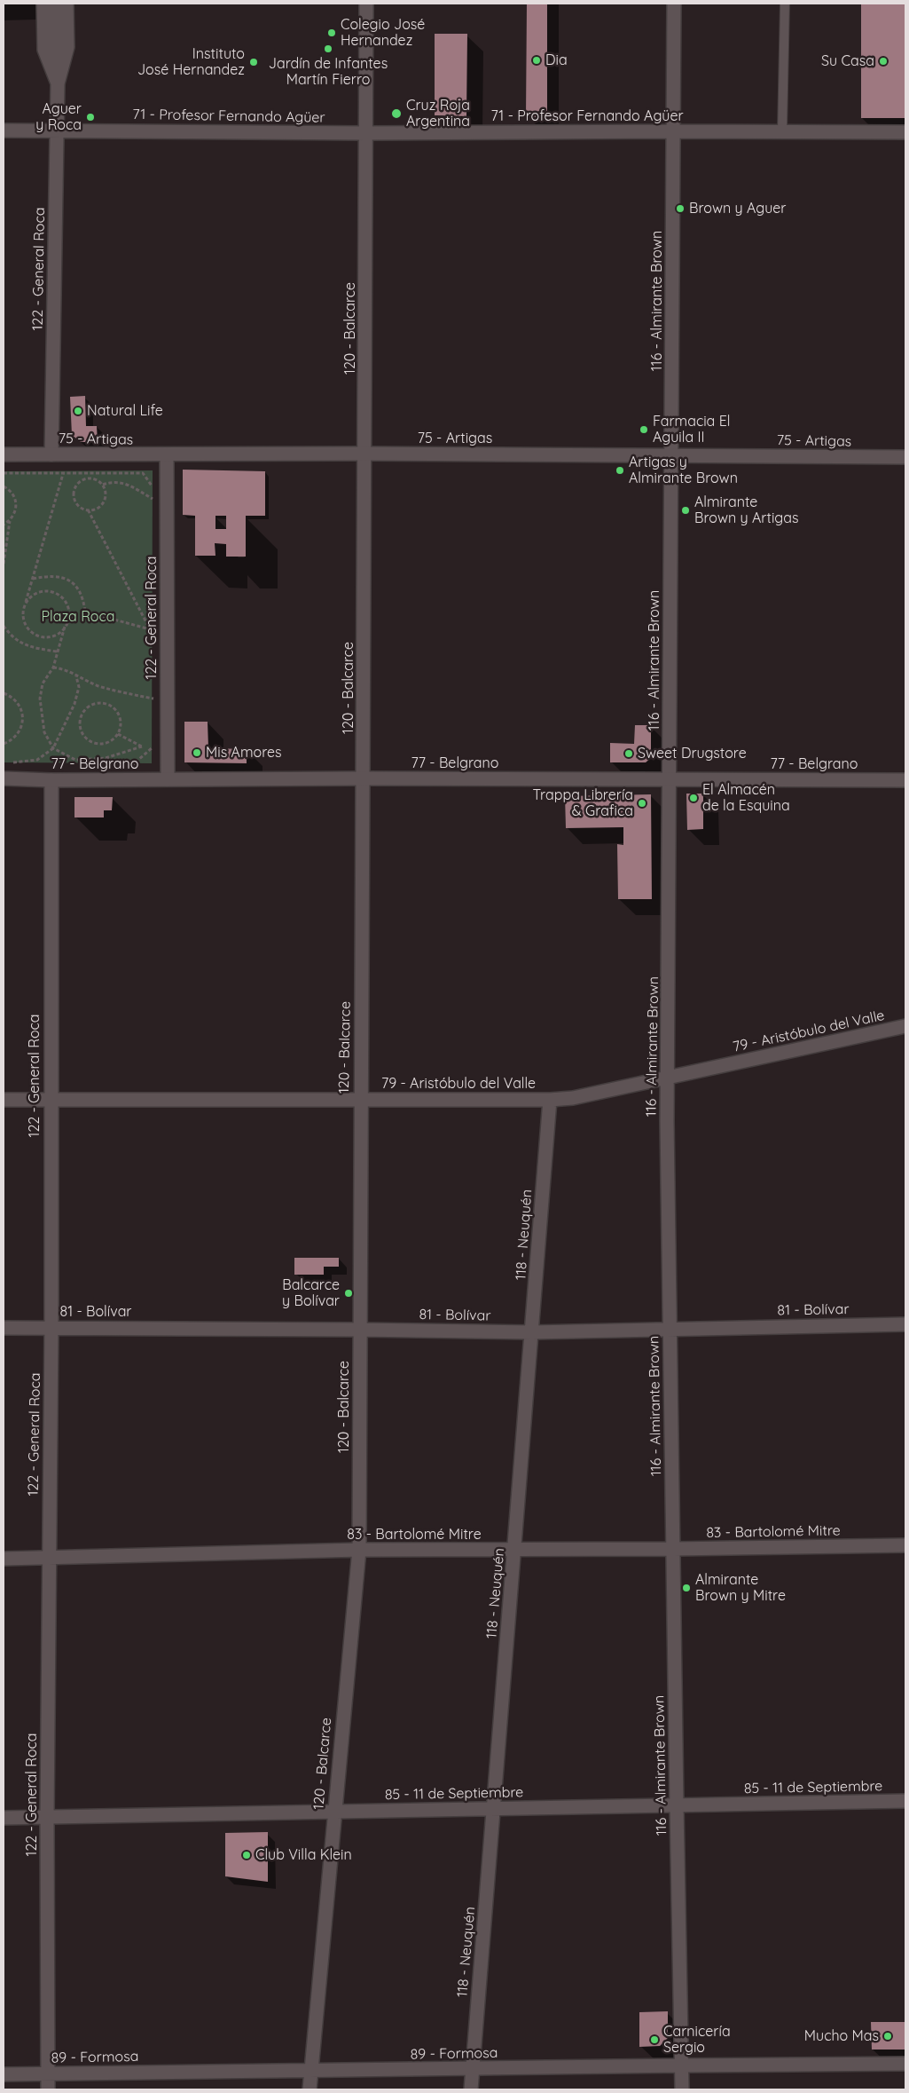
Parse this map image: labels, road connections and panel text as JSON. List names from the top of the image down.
{
  "streets": {
    "street": [
      "71 - Profesor Fernando Agüer",
      "122 - General Roca",
      "116 - Almirante Brown",
      "120 - Balcarce",
      "75 - Artigas",
      "77 - Belgrano",
      "79 - Aristóbulo del Valle",
      "118 - Neuquén",
      "81 - Bolívar",
      "83 - Bartolomé Mitre",
      "85 - 11 de Septiembre",
      "89 - Formosa"
    ]
  },
  "crossings": [
    ["71 - Profesor Fernando Agüer", "122 - General Roca"],
    ["71 - Profesor Fernando Agüer", "116 - Almirante Brown"],
    ["71 - Profesor Fernando Agüer", "120 - Balcarce"],
    ["122 - General Roca", "75 - Artigas"],
    ["122 - General Roca", "77 - Belgrano"],
    ["122 - General Roca", "79 - Aristóbulo del Valle"],
    ["122 - General Roca", "81 - Bolívar"],
    ["122 - General Roca", "83 - Bartolomé Mitre"],
    ["122 - General Roca", "85 - 11 de Septiembre"],
    ["122 - General Roca", "89 - Formosa"],
    ["116 - Almirante Brown", "75 - Artigas"],
    ["116 - Almirante Brown", "77 - Belgrano"],
    ["116 - Almirante Brown", "79 - Aristóbulo del Valle"],
    ["116 - Almirante Brown", "81 - Bolívar"],
    ["116 - Almirante Brown", "83 - Bartolomé Mitre"],
    ["116 - Almirante Brown", "85 - 11 de Septiembre"],
    ["116 - Almirante Brown", "89 - Formosa"],
    ["120 - Balcarce", "75 - Artigas"],
    ["120 - Balcarce", "77 - Belgrano"],
    ["120 - Balcarce", "79 - Aristóbulo del Valle"],
    ["120 - Balcarce", "81 - Bolívar"],
    ["120 - Balcarce", "83 - Bartolomé Mitre"],
    ["120 - Balcarce", "85 - 11 de Septiembre"],
    ["120 - Balcarce", "89 - Formosa"],
    ["79 - Aristóbulo del Valle", "118 - Neuquén"],
    ["118 - Neuquén", "81 - Bolívar"],
    ["118 - Neuquén", "83 - Bartolomé Mitre"],
    ["118 - Neuquén", "85 - 11 de Septiembre"],
    ["118 - Neuquén", "89 - Formosa"]
  ],
  "parks": ["Plaza Roca"],
  "places": [
    "Colegio José Hernandez",
    "Jardín de Infantes Martín Fierro",
    "Dia",
    "Su Casa",
    "Instituto José Hernandez",
    "Cruz Roja Argentina",
    "Aguer y Roca",
    "Brown y Aguer",
    "Natural Life",
    "Farmacia El Aguila II",
    "Artigas y Almirante Brown",
    "Almirante Brown y Artigas",
    "Mis Amores",
    "Sweet Drugstore",
    "El Almacén de la Esquina",
    "Trappa Librería & Grafica",
    "Balcarce y Bolívar",
    "Almirante Brown y Mitre",
    "Club Villa Klein",
    "Mucho Mas",
    "Carnicería Sergio"
  ]
}
